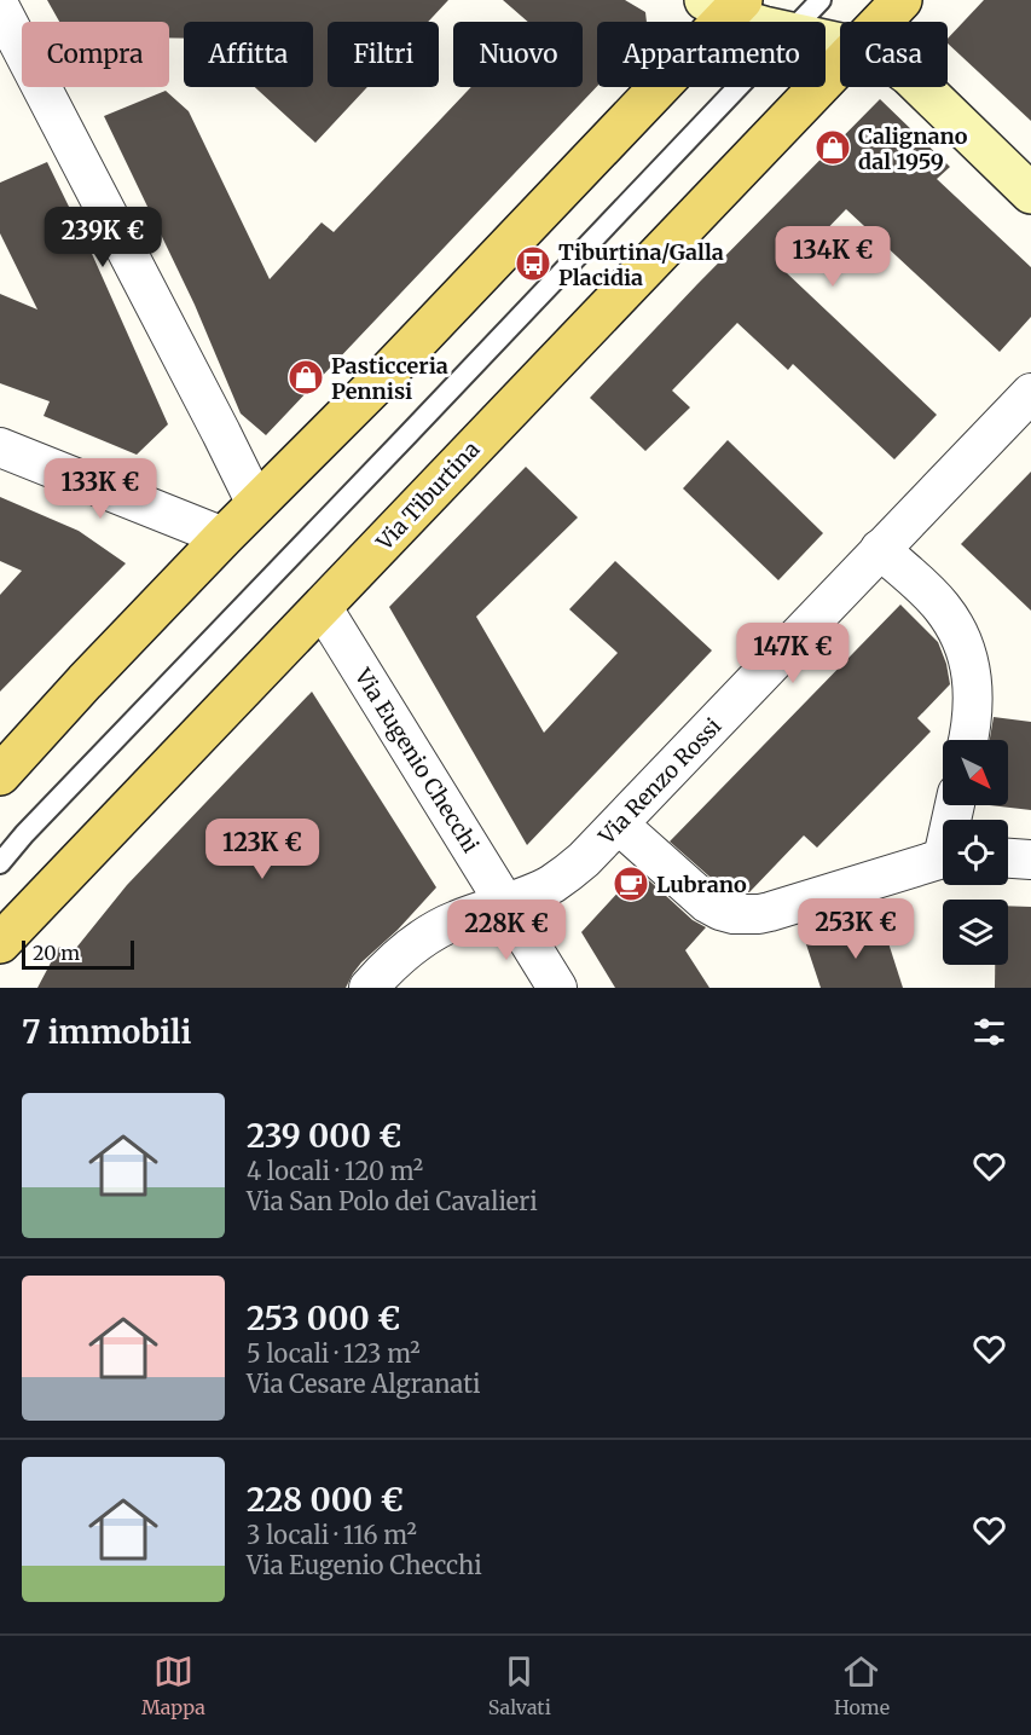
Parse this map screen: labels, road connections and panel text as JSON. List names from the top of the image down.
{
  "streets": {
    "main road": ["Via Tiburtina"],
    "street": ["Via Eugenio Checchi", "Via Renzo Rossi"]
  },
  "crossings": [
    ["Via Tiburtina", "Via Eugenio Checchi"],
    ["Via Eugenio Checchi", "Via Renzo Rossi"]
  ],
  "places": {
    "shop": ["Calignano dal 1959", "Pasticceria Pennisi"],
    "bus stop": ["Tiburtina/Galla Placidia"],
    "cafe": ["Lubrano"]
  },
  "scale_bar": "20 m",
  "north": "bottom right",
  "page": {
    "chip": [
      "Compra",
      "Affitta",
      "Filtri",
      "Nuovo",
      "Appartamento",
      "Casa"
    ],
    "price": [
      "239K €",
      "134K €",
      "133K €",
      "147K €",
      "123K €",
      "253K €",
      "228K €"
    ],
    "scale": "20 m",
    "heading": "7 immobili",
    "list": [
      {
        "name": "239 000 €",
        "note": "4 locali · 120 m² · Via San Polo dei Cavalieri"
      },
      {
        "name": "253 000 €",
        "note": "5 locali · 123 m² · Via Cesare Algranati"
      },
      {
        "name": "228 000 €",
        "note": "3 locali · 116 m² · Via Eugenio Checchi"
      }
    ],
    "tabs": ["Mappa", "Salvati", "Home"]
  }
}
